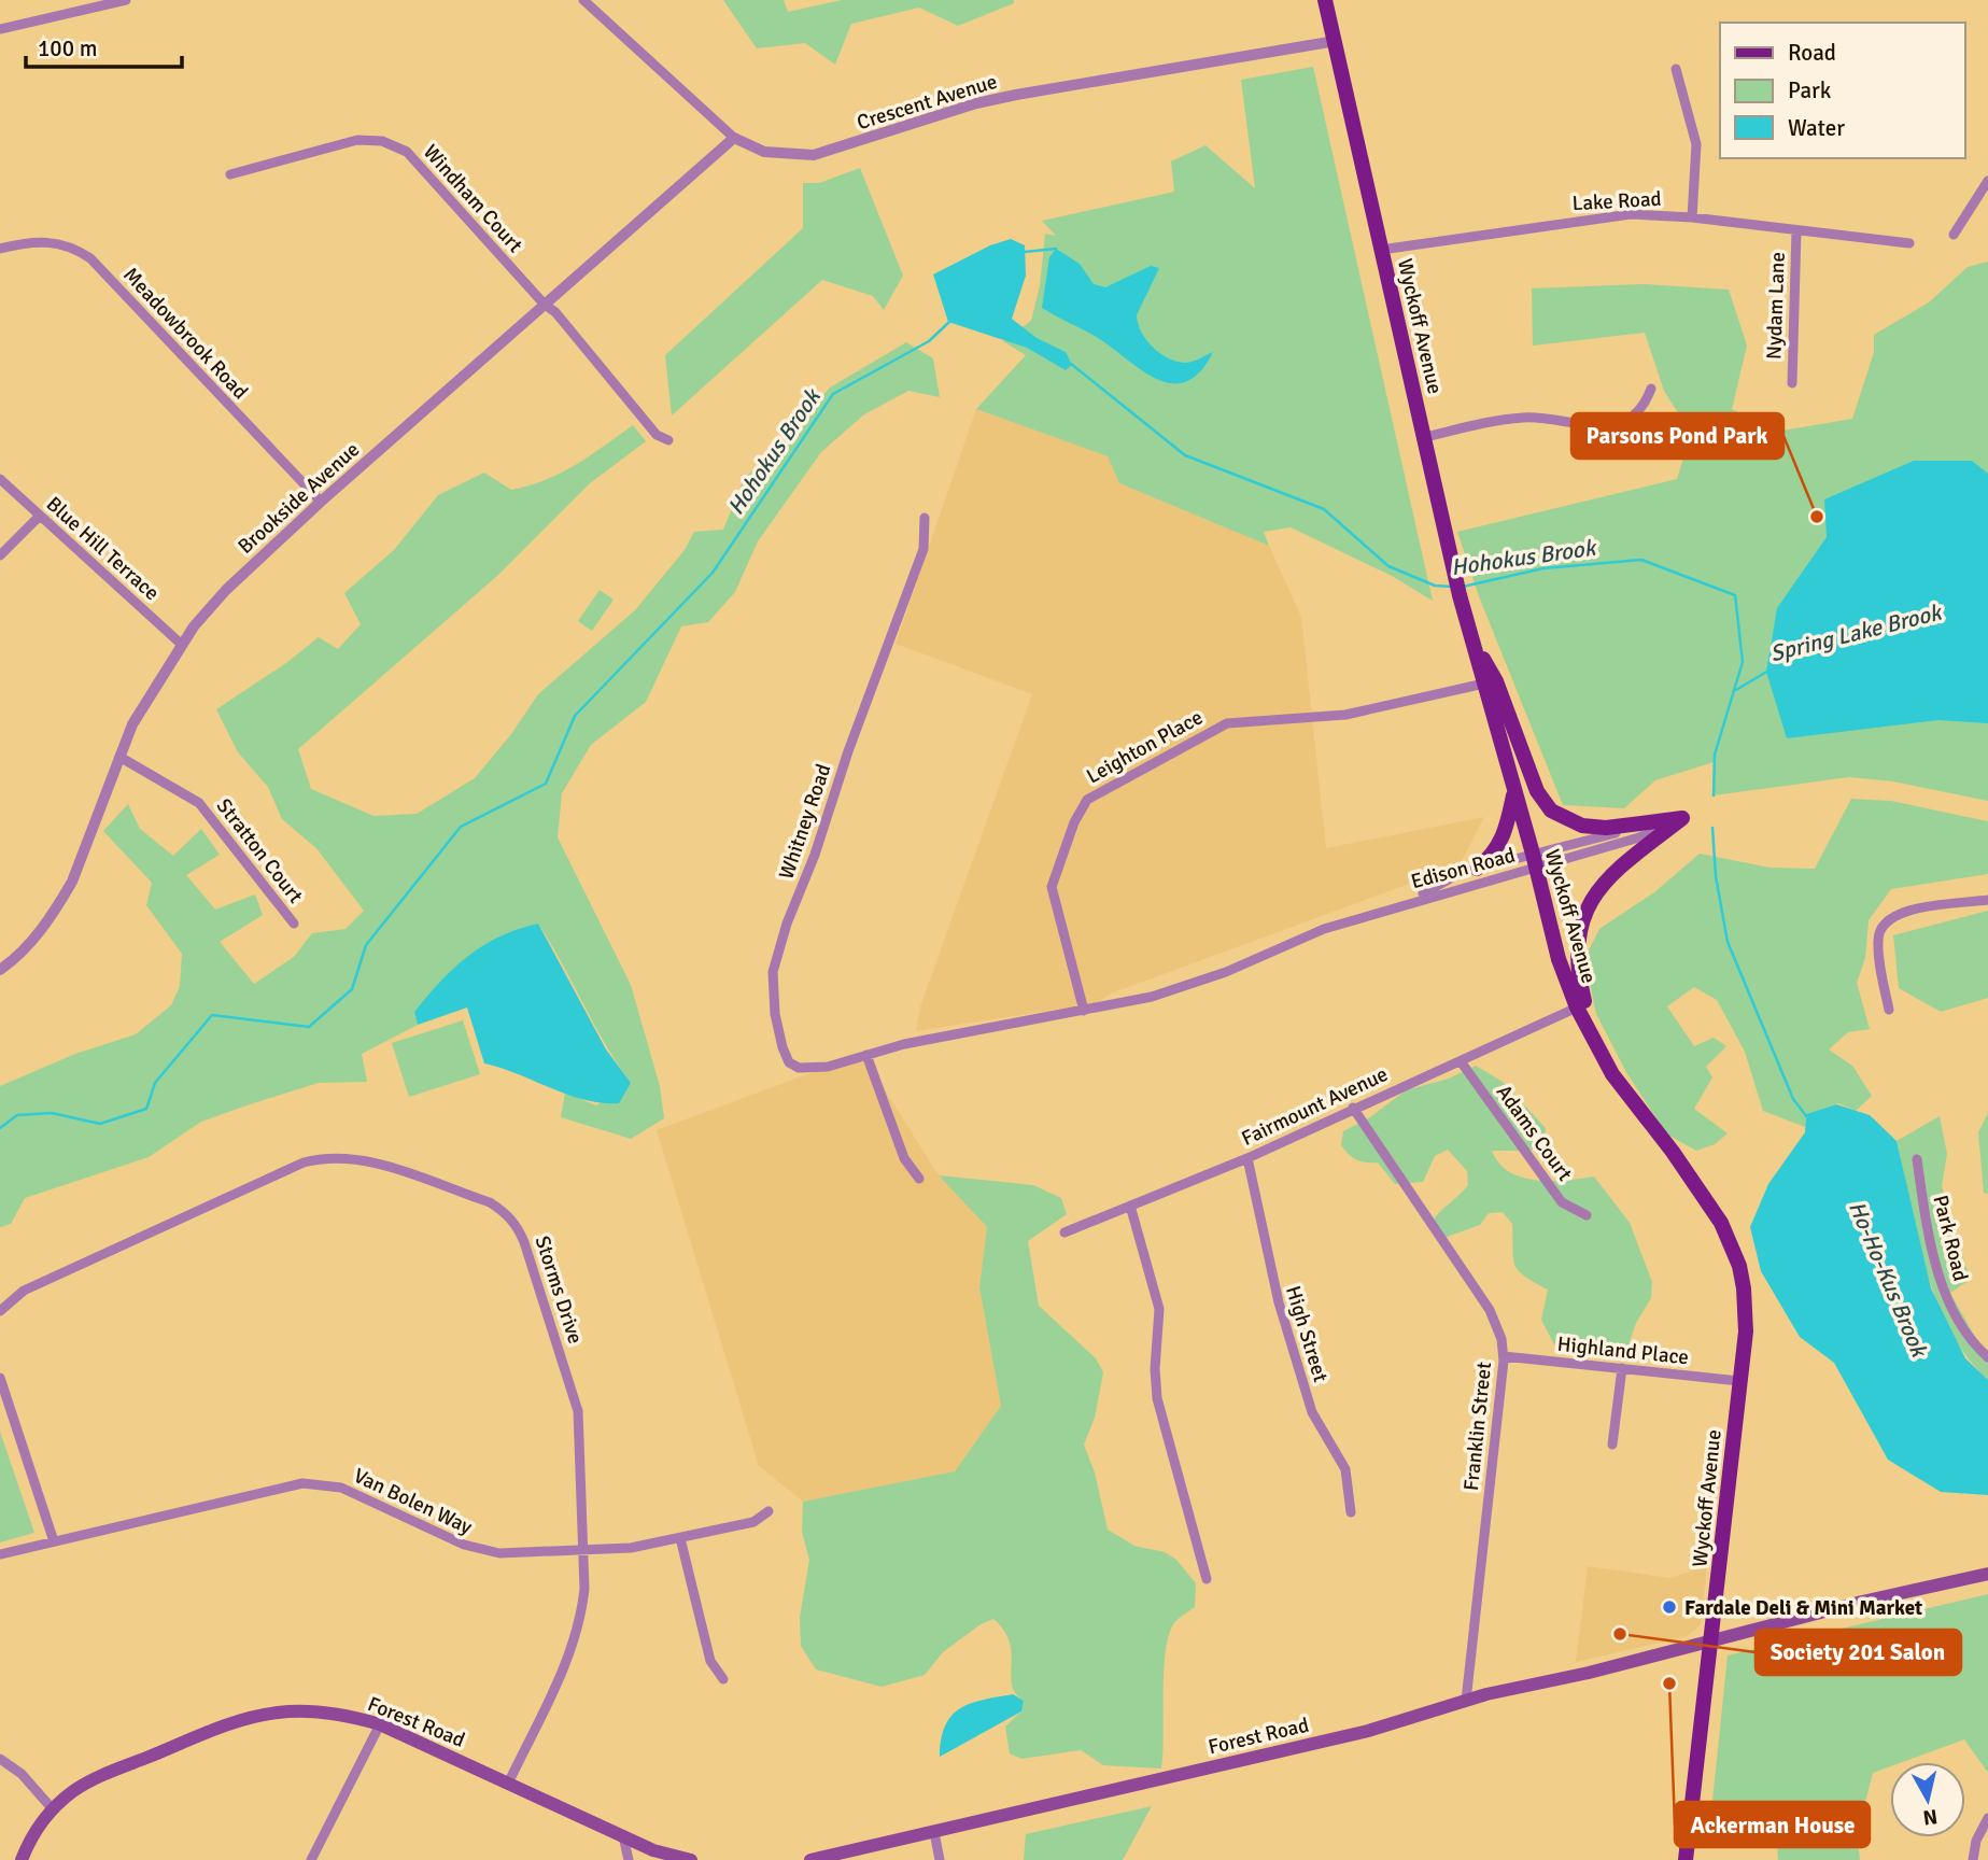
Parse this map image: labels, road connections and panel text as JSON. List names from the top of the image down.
{
  "streets": {
    "main road": ["Wyckoff Avenue", "Forest Road"],
    "street": [
      "Crescent Avenue",
      "Windham Court",
      "Lake Road",
      "Nydam Lane",
      "Meadowbrook Road",
      "Brookside Avenue",
      "Blue Hill Terrace",
      "Leighton Place",
      "Whitney Road",
      "Stratton Court",
      "Edison Road",
      "Fairmount Avenue",
      "Adams Court",
      "Park Road",
      "Storms Drive",
      "High Street",
      "Highland Place",
      "Franklin Street",
      "Van Bolen Way"
    ]
  },
  "crossings": [
    ["Crescent Avenue", "Wyckoff Avenue"],
    ["Crescent Avenue", "Brookside Avenue"],
    ["Windham Court", "Brookside Avenue"],
    ["Lake Road", "Nydam Lane"],
    ["Lake Road", "Wyckoff Avenue"],
    ["Wyckoff Avenue", "Leighton Place"],
    ["Wyckoff Avenue", "Edison Road"],
    ["Wyckoff Avenue", "Fairmount Avenue"],
    ["Wyckoff Avenue", "Highland Place"],
    ["Wyckoff Avenue", "Forest Road"],
    ["Meadowbrook Road", "Brookside Avenue"],
    ["Brookside Avenue", "Blue Hill Terrace"],
    ["Brookside Avenue", "Stratton Court"],
    ["Leighton Place", "Edison Road"],
    ["Whitney Road", "Edison Road"],
    ["Fairmount Avenue", "Adams Court"],
    ["Fairmount Avenue", "High Street"],
    ["Fairmount Avenue", "Franklin Street"],
    ["Storms Drive", "Van Bolen Way"],
    ["Storms Drive", "Forest Road"],
    ["Highland Place", "Franklin Street"],
    ["Franklin Street", "Forest Road"]
  ],
  "water": ["Hohokus Brook", "Spring Lake Brook", "Ho-Ho-Kus Brook"],
  "places": [
    "Parsons Pond Park",
    "Fardale Deli & Mini Market",
    "Society 201 Salon",
    "Ackerman House"
  ],
  "legend": ["Road", "Park", "Water"],
  "scale_bar": "100 m",
  "north": "bottom"
}
